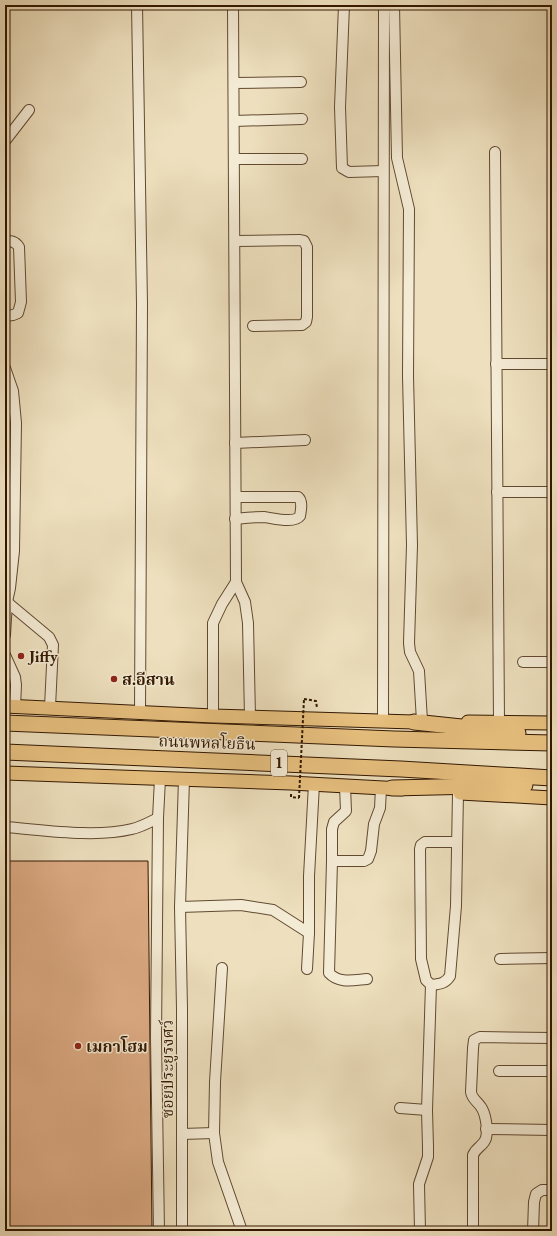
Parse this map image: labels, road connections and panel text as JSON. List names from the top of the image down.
{
  "streets": {
    "highway": ["ถนนพหลโยธิน", "1"],
    "street": ["ซอยประยูรงศว์"]
  },
  "crossings": [
    ["1", "ซอยประยูรงศว์"]
  ],
  "places": ["Jiffy", "ส.อีสาน", "เมกาโฮม"]
}
